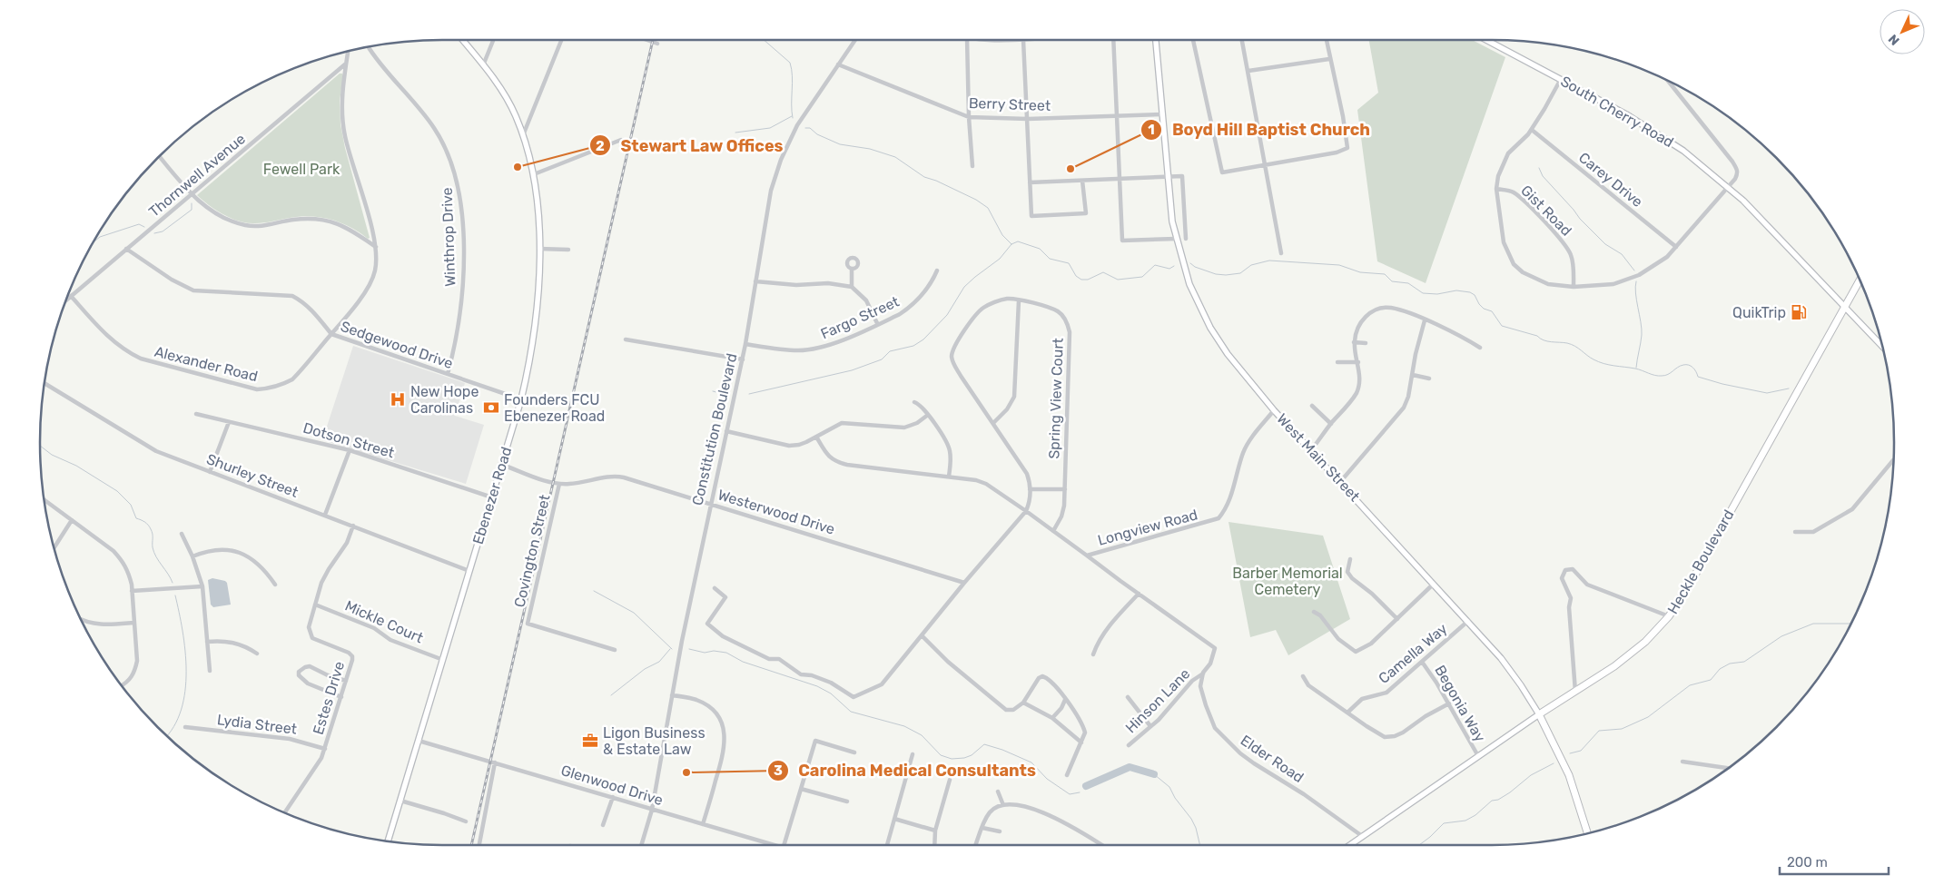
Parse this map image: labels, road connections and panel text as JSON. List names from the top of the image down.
{
  "streets": {
    "highway": ["West Main Street", "Heckle Boulevard"],
    "main road": ["South Cherry Road", "Ebenezer Road"],
    "street": [
      "Berry Street",
      "Thornwell Avenue",
      "Carey Drive",
      "Gist Road",
      "Winthrop Drive",
      "Fargo Street",
      "Sedgewood Drive",
      "Alexander Road",
      "Spring View Court",
      "Constitution Boulevard",
      "Dotson Street",
      "Shurley Street",
      "Westerwood Drive",
      "Longview Road",
      "Covington Street",
      "Mickle Court",
      "Camella Way",
      "Estes Drive",
      "Hinson Lane",
      "Begonia Way",
      "Lydia Street",
      "Elder Road",
      "Glenwood Drive"
    ]
  },
  "crossings": [
    ["Berry Street", "Constitution Boulevard"],
    ["Berry Street", "West Main Street"],
    ["South Cherry Road", "Heckle Boulevard"],
    ["Thornwell Avenue", "Sedgewood Drive"],
    ["Thornwell Avenue", "Alexander Road"],
    ["Winthrop Drive", "Sedgewood Drive"],
    ["Fargo Street", "Constitution Boulevard"],
    ["Sedgewood Drive", "Alexander Road"],
    ["Sedgewood Drive", "Ebenezer Road"],
    ["Spring View Court", "Longview Road"],
    ["Constitution Boulevard", "Westerwood Drive"],
    ["Constitution Boulevard", "Glenwood Drive"],
    ["Dotson Street", "Ebenezer Road"],
    ["West Main Street", "Longview Road"],
    ["West Main Street", "Heckle Boulevard"],
    ["West Main Street", "Camella Way"],
    ["Shurley Street", "Ebenezer Road"],
    ["Shurley Street", "Estes Drive"],
    ["Ebenezer Road", "Westerwood Drive"],
    ["Ebenezer Road", "Mickle Court"],
    ["Ebenezer Road", "Glenwood Drive"],
    ["Westerwood Drive", "Covington Street"],
    ["Longview Road", "Elder Road"],
    ["Heckle Boulevard", "Begonia Way"],
    ["Heckle Boulevard", "Elder Road"],
    ["Mickle Court", "Estes Drive"],
    ["Camella Way", "Begonia Way"],
    ["Estes Drive", "Lydia Street"],
    ["Hinson Lane", "Elder Road"]
  ],
  "parks": ["Fewell Park", "Barber Memorial Cemetery"],
  "places": {
    "other": ["Stewart Law Offices", "Boyd Hill Baptist Church", "Carolina Medical Consultants"],
    "fuel station": ["QuikTrip"],
    "hospital": ["New Hope Carolinas"],
    "bank": ["Founders FCU Ebenezer Road"],
    "office": ["Ligon Business & Estate Law"]
  },
  "scale_bar": "200 m",
  "north": "bottom left"
}
